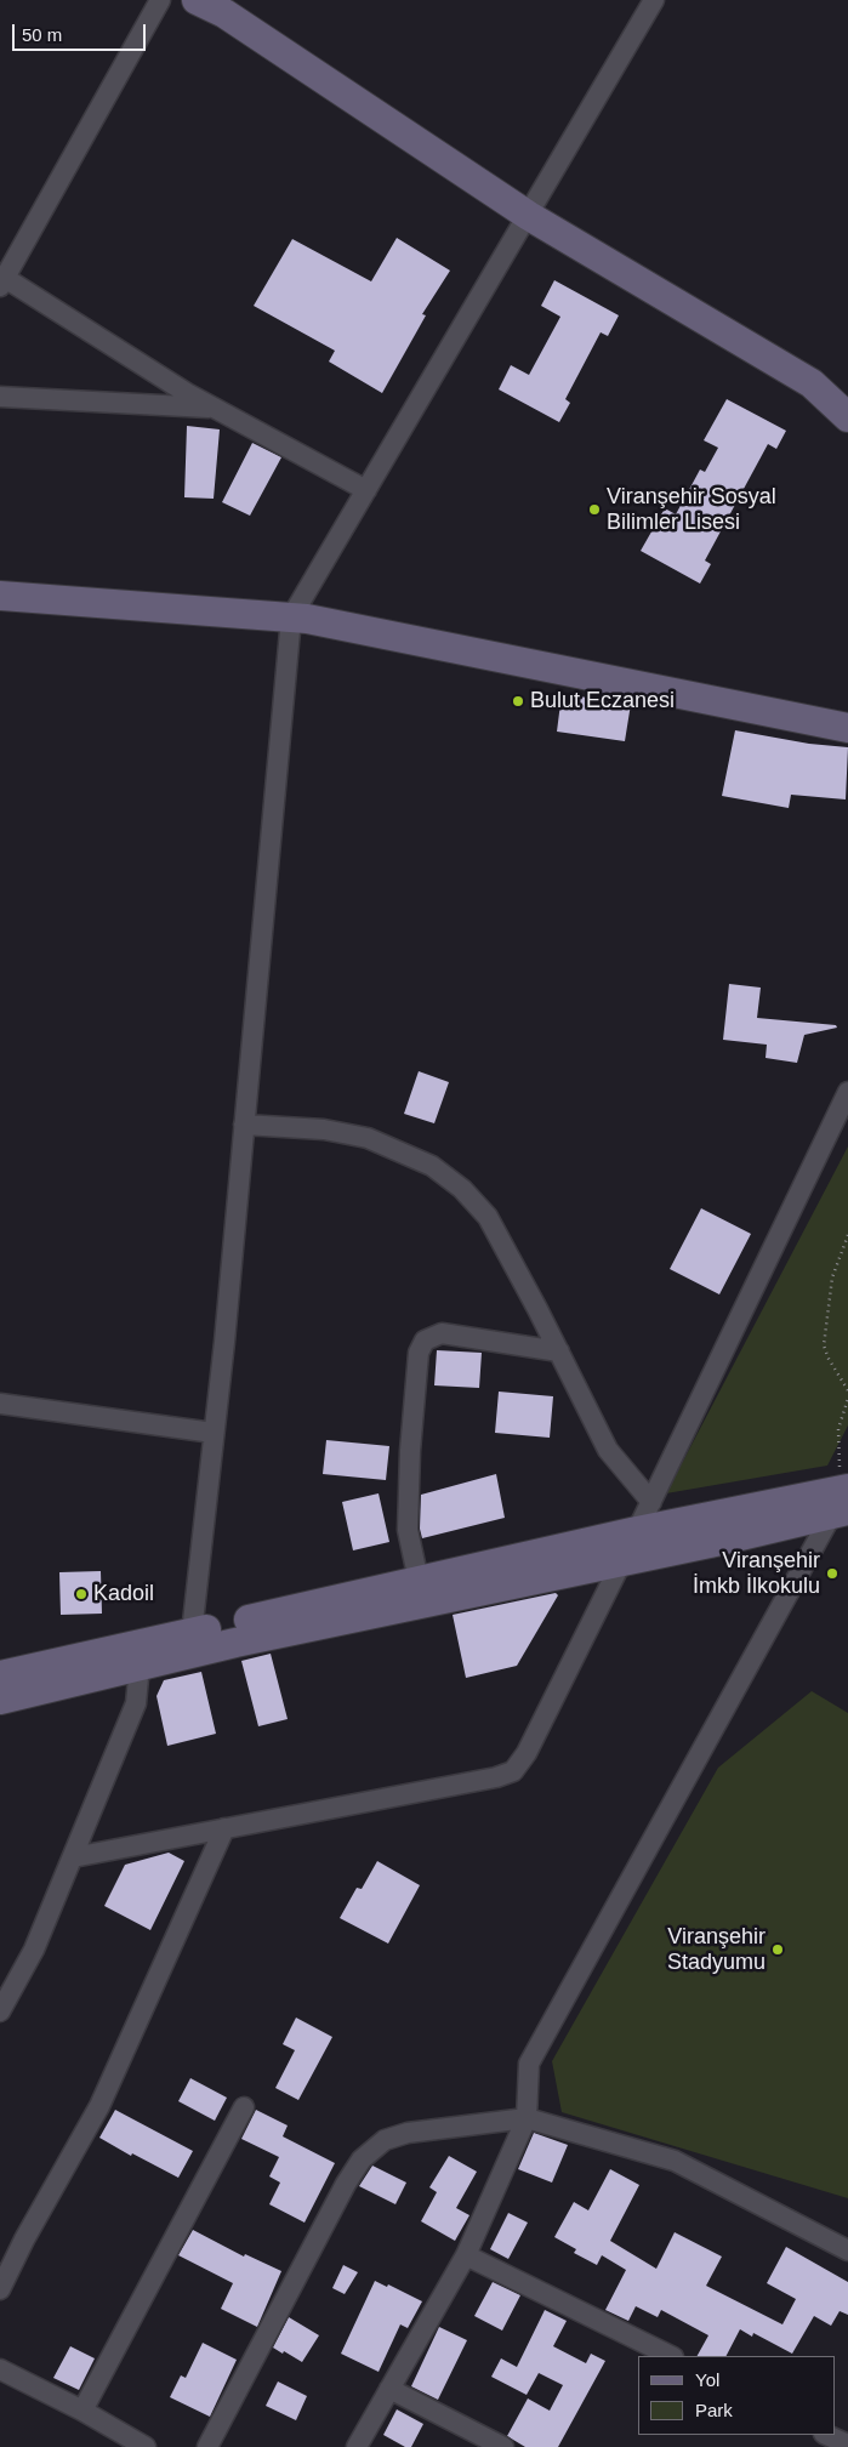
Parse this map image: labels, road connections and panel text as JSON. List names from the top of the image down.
{
  "places": [
    "Viranşehir Sosyal Bilimler Lisesi",
    "Bulut Eczanesi",
    "Viranşehir İmkb İlkokulu",
    "Kadoil",
    "Viranşehir Stadyumu"
  ],
  "legend": ["Yol", "Park"],
  "scale_bar": "50 m"
}
